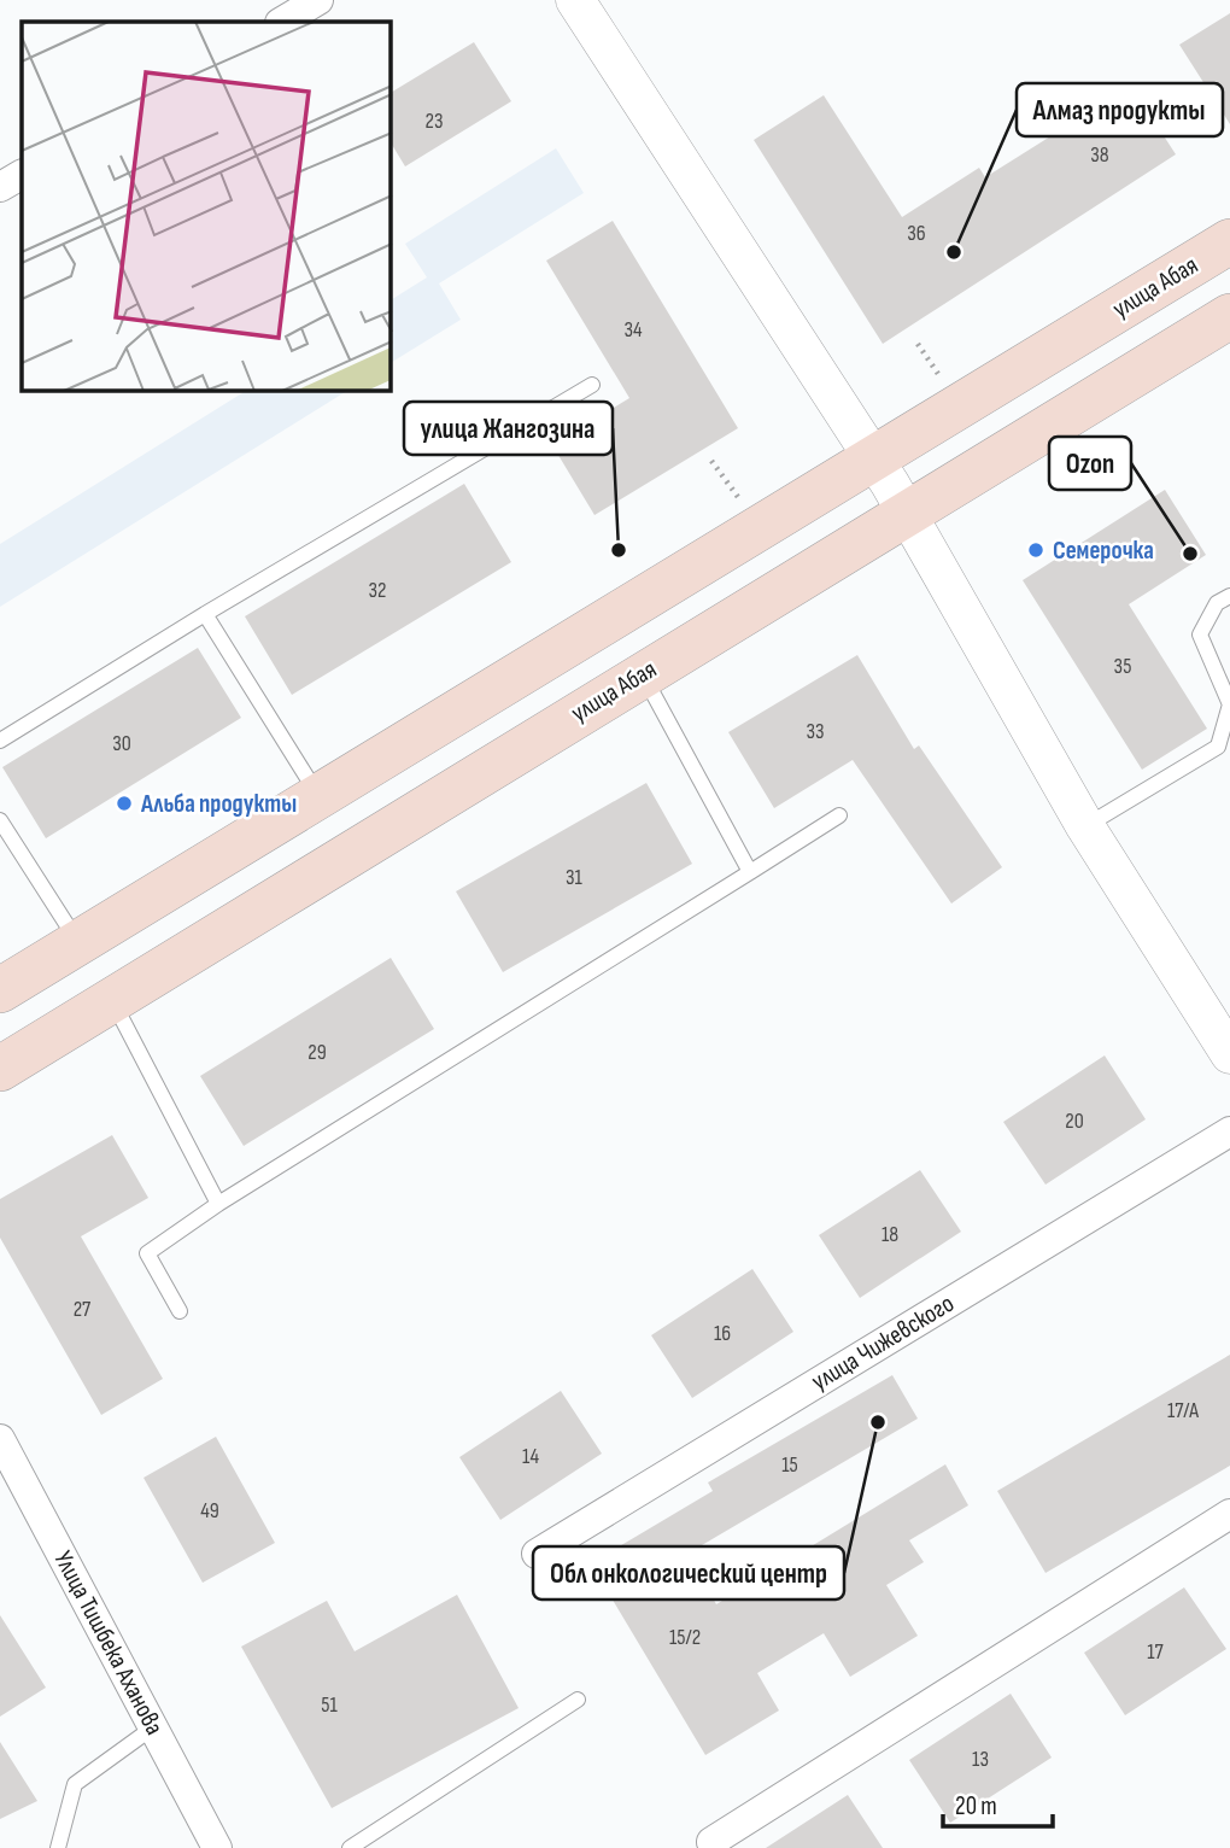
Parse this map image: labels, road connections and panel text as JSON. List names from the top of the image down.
{
  "streets": {
    "main road": ["улица Абая"],
    "street": ["улица Чижевского", "Улица Тишбека Аханова"]
  },
  "places": [
    "Алмаз продукты",
    "улица Жангозина",
    "Семерочка",
    "Ozon",
    "Альба продукты",
    "Обл онкологический центр"
  ],
  "house_numbers": [
    "23",
    "38",
    "36",
    "34",
    "32",
    "35",
    "33",
    "30",
    "31",
    "29",
    "20",
    "18",
    "27",
    "16",
    "17/А",
    "14",
    "15",
    "49",
    "15/2",
    "17",
    "51",
    "13"
  ],
  "scale_bar": "20 m"
}
